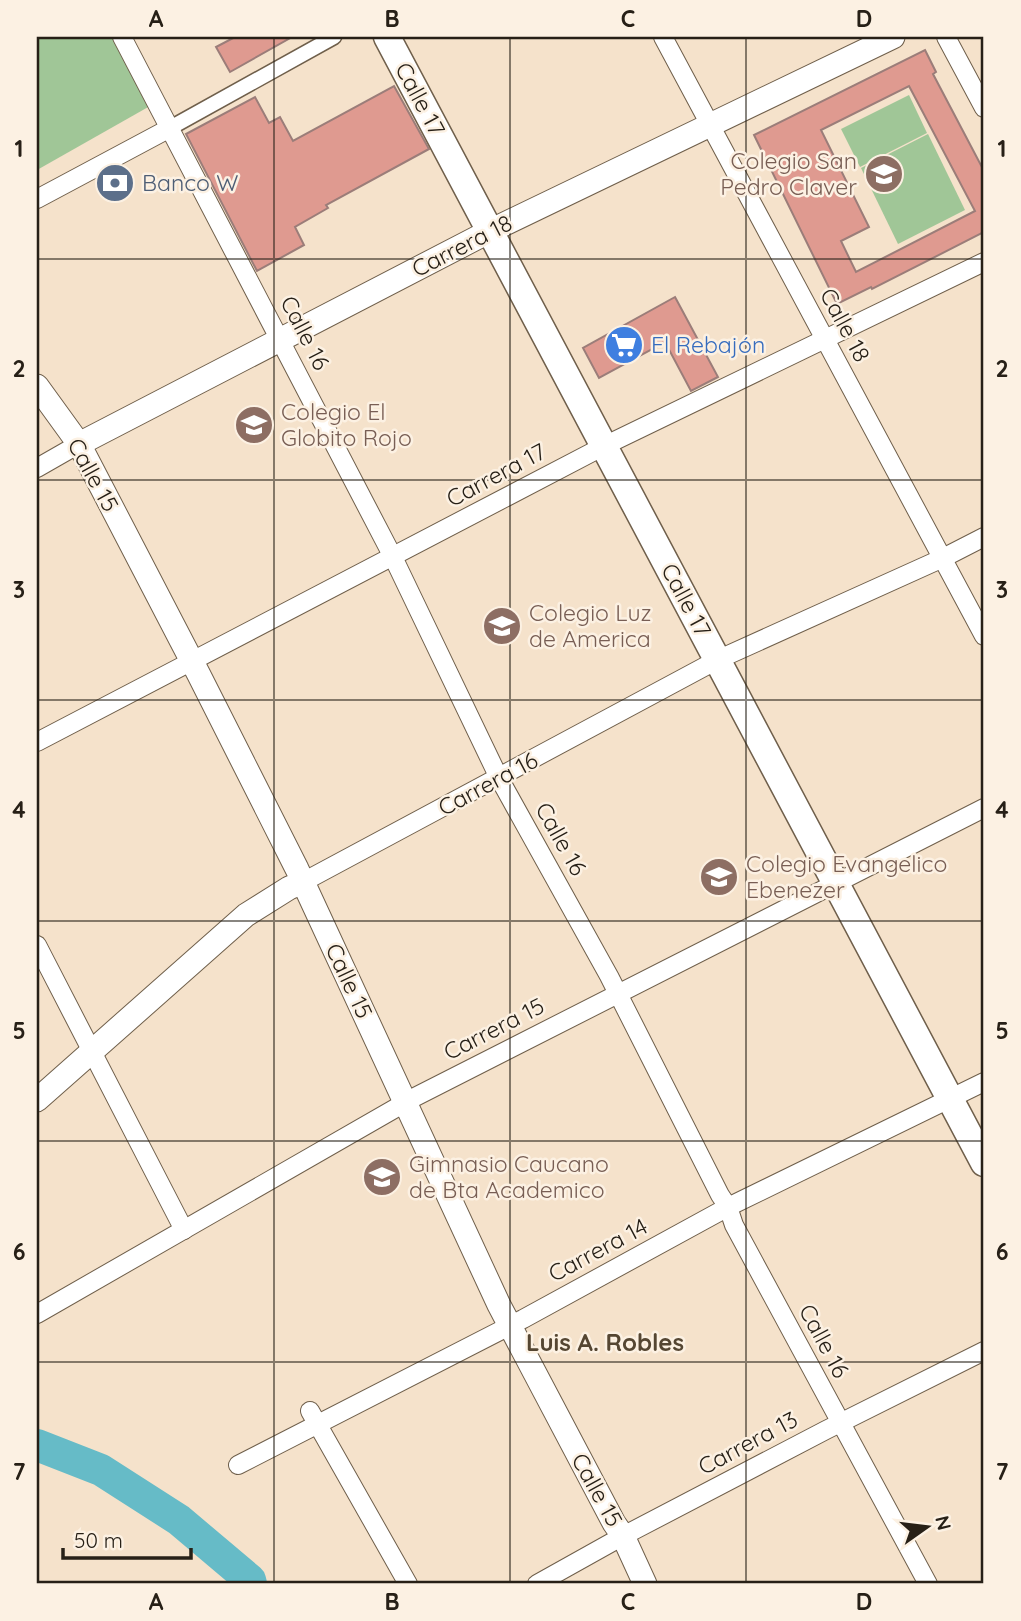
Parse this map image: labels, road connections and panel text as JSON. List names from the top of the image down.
{
  "streets": {
    "main road": ["Calle 17"],
    "street": [
      "Carrera 18",
      "Calle 18",
      "Calle 16",
      "Calle 15",
      "Carrera 17",
      "Carrera 16",
      "Carrera 15",
      "Carrera 14",
      "Carrera 13"
    ]
  },
  "crossings": [
    ["Calle 17", "Carrera 18"],
    ["Calle 17", "Carrera 17"],
    ["Calle 17", "Carrera 16"],
    ["Calle 17", "Carrera 15"],
    ["Calle 17", "Carrera 14"],
    ["Carrera 18", "Calle 18"],
    ["Carrera 18", "Calle 16"],
    ["Carrera 18", "Calle 15"],
    ["Calle 18", "Carrera 17"],
    ["Calle 18", "Carrera 16"],
    ["Calle 16", "Carrera 17"],
    ["Calle 16", "Carrera 16"],
    ["Calle 16", "Carrera 15"],
    ["Calle 16", "Carrera 14"],
    ["Calle 16", "Carrera 13"],
    ["Calle 15", "Carrera 17"],
    ["Calle 15", "Carrera 16"],
    ["Calle 15", "Carrera 15"],
    ["Calle 15", "Carrera 14"],
    ["Calle 15", "Carrera 13"]
  ],
  "districts": ["Luis A. Robles"],
  "places": {
    "school or university": [
      "Colegio San Pedro Claver",
      "Colegio El Globito Rojo",
      "Colegio Luz de America",
      "Colegio Evangelico Ebenezer",
      "Gimnasio Caucano de Bta Academico"
    ],
    "bank": ["Banco W"],
    "supermarket": ["El Rebajón"]
  },
  "scale_bar": "50 m",
  "north": "right",
  "grid": {
    "columns": [
      "A",
      "B",
      "C",
      "D"
    ],
    "rows": [
      "1",
      "2",
      "3",
      "4",
      "5",
      "6",
      "7"
    ]
  }
}
